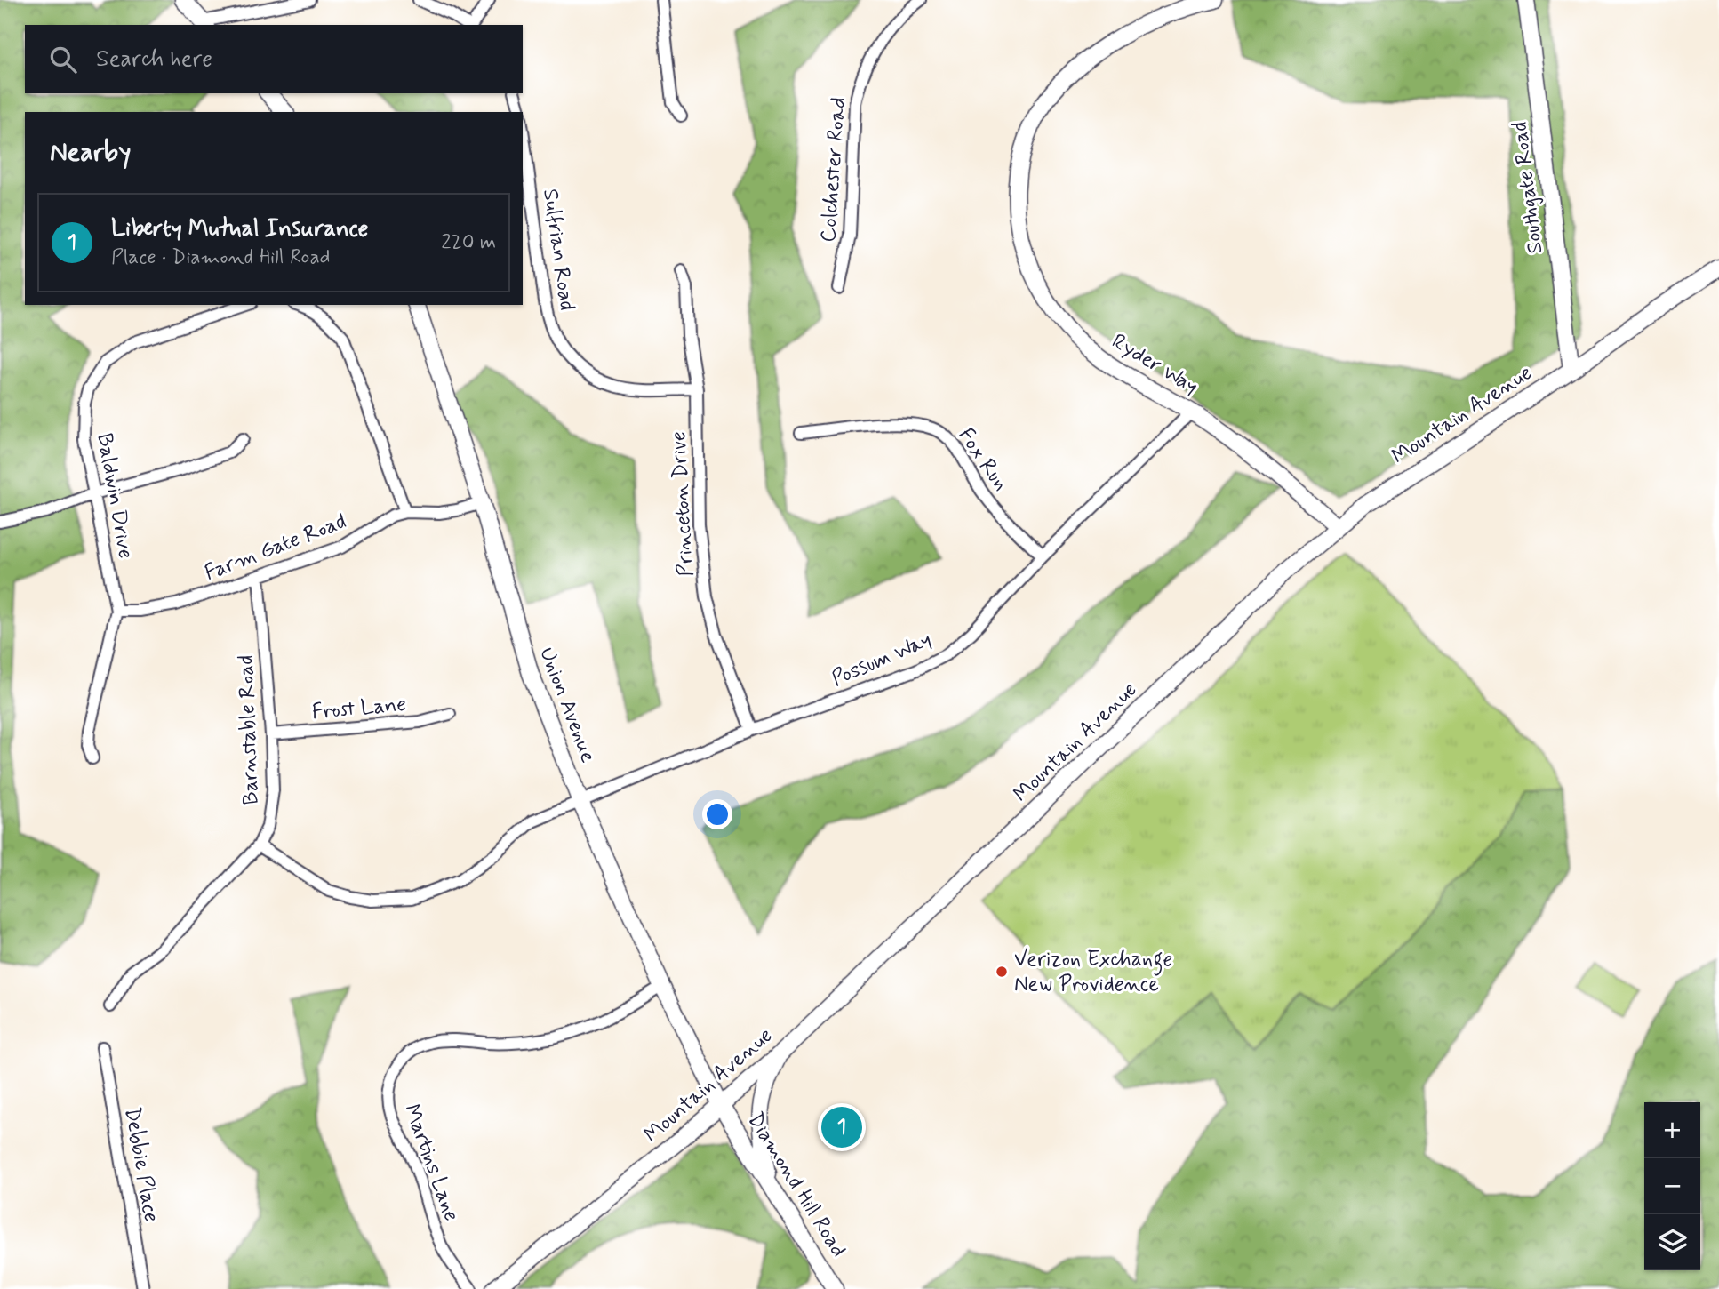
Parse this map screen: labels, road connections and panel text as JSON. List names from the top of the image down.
{
  "streets": {
    "main road": [
      "Southgate Road",
      "Ryder Way",
      "Mountain Avenue",
      "Union Avenue",
      "Diamond Hill Road"
    ],
    "street": [
      "Colchester Road",
      "Sulfrian Road",
      "Fox Run",
      "Baldwin Drive",
      "Princeton Drive",
      "Farm Gate Road",
      "Possum Way",
      "Frost Lane",
      "Barnstable Road",
      "Martins Lane",
      "Debbie Place"
    ]
  },
  "crossings": [
    ["Southgate Road", "Mountain Avenue"],
    ["Sulfrian Road", "Princeton Drive"],
    ["Ryder Way", "Mountain Avenue"],
    ["Ryder Way", "Possum Way"],
    ["Mountain Avenue", "Union Avenue"],
    ["Mountain Avenue", "Diamond Hill Road"],
    ["Fox Run", "Possum Way"],
    ["Baldwin Drive", "Farm Gate Road"],
    ["Princeton Drive", "Possum Way"],
    ["Farm Gate Road", "Union Avenue"],
    ["Farm Gate Road", "Barnstable Road"],
    ["Possum Way", "Union Avenue"],
    ["Possum Way", "Barnstable Road"],
    ["Union Avenue", "Martins Lane"],
    ["Union Avenue", "Diamond Hill Road"],
    ["Frost Lane", "Barnstable Road"]
  ],
  "places": ["Verizon Exchange New Providence"],
  "page": {
    "search": "Search here",
    "heading": "Nearby",
    "list": [
      {
        "mark": "1",
        "name": "Liberty Mutual Insurance",
        "note": "Place · Diamond Hill Road",
        "value": "220 m"
      }
    ],
    "map_buttons": ["+", "−"],
    "pins": "1"
  }
}
